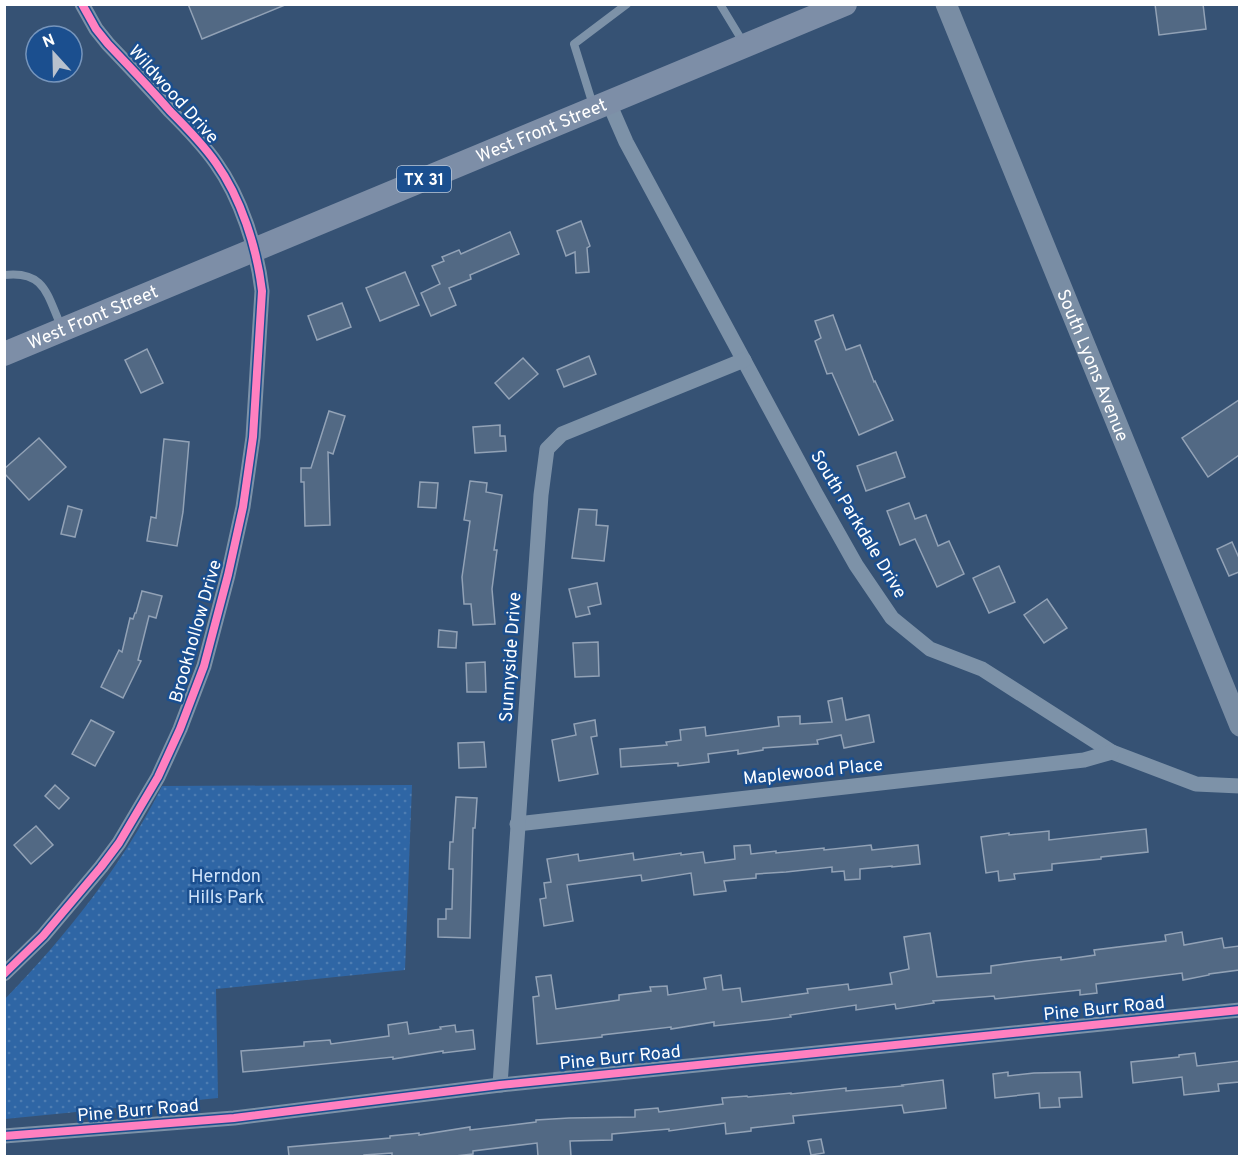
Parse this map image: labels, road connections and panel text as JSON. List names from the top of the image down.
{
  "streets": {
    "main road": ["West Front Street", "TX 31"],
    "street": [
      "Wildwood Drive",
      "South Lyons Avenue",
      "South Parkdale Drive",
      "Brookhollow Drive",
      "Sunnyside Drive",
      "Maplewood Place",
      "Pine Burr Road"
    ]
  },
  "crossings": [
    ["Wildwood Drive", "West Front Street"],
    ["Wildwood Drive", "Brookhollow Drive"],
    ["West Front Street", "South Parkdale Drive"],
    ["South Parkdale Drive", "Sunnyside Drive"],
    ["South Parkdale Drive", "Maplewood Place"],
    ["Sunnyside Drive", "Maplewood Place"],
    ["Sunnyside Drive", "Pine Burr Road"]
  ],
  "parks": ["Herndon Hills Park"],
  "north": "top"
}
